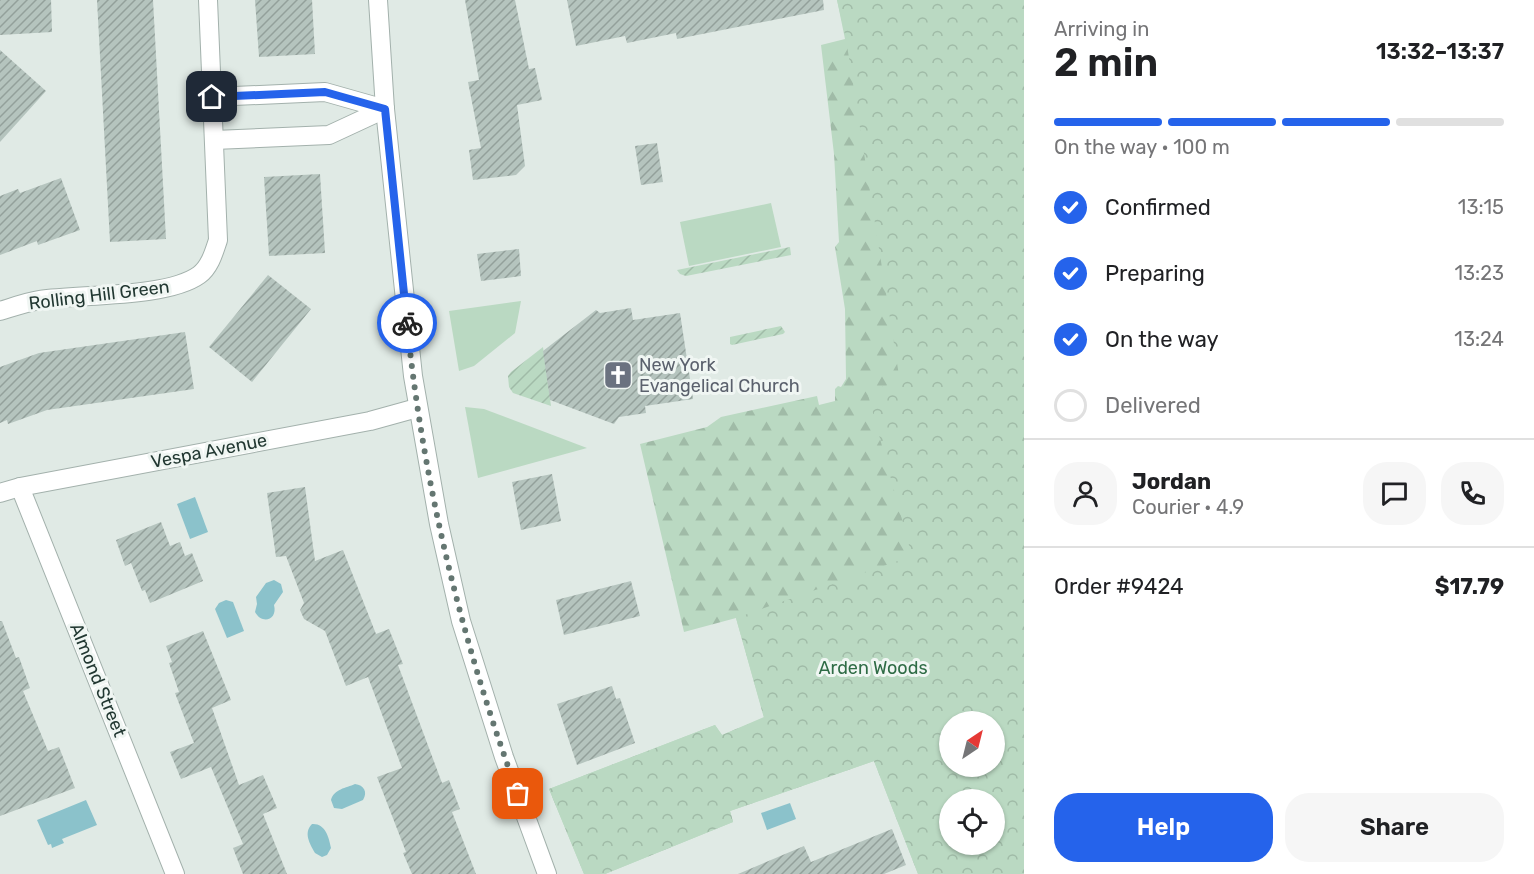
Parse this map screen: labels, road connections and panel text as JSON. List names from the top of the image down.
{
  "streets": {
    "street": ["Rolling Hill Green", "Vespa Avenue", "Almond Street"]
  },
  "crossings": [
    ["Vespa Avenue", "Almond Street"]
  ],
  "parks": ["Arden Woods"],
  "places": {
    "church": ["New York Evangelical Church"]
  },
  "north": "top right",
  "page": {
    "heading": ["2 min", "Arriving in", "13:32–13:37"],
    "panel": [
      "Jordan",
      "Courier · 4.9",
      "Order #9424",
      "$17.79"
    ],
    "bar": "On the way · 100 m",
    "list": [
      ["Confirmed", "13:15"],
      ["Preparing", "13:23"],
      ["On the way", "13:24"],
      "Delivered"
    ],
    "buttons": ["Help", "Share"]
  }
}
